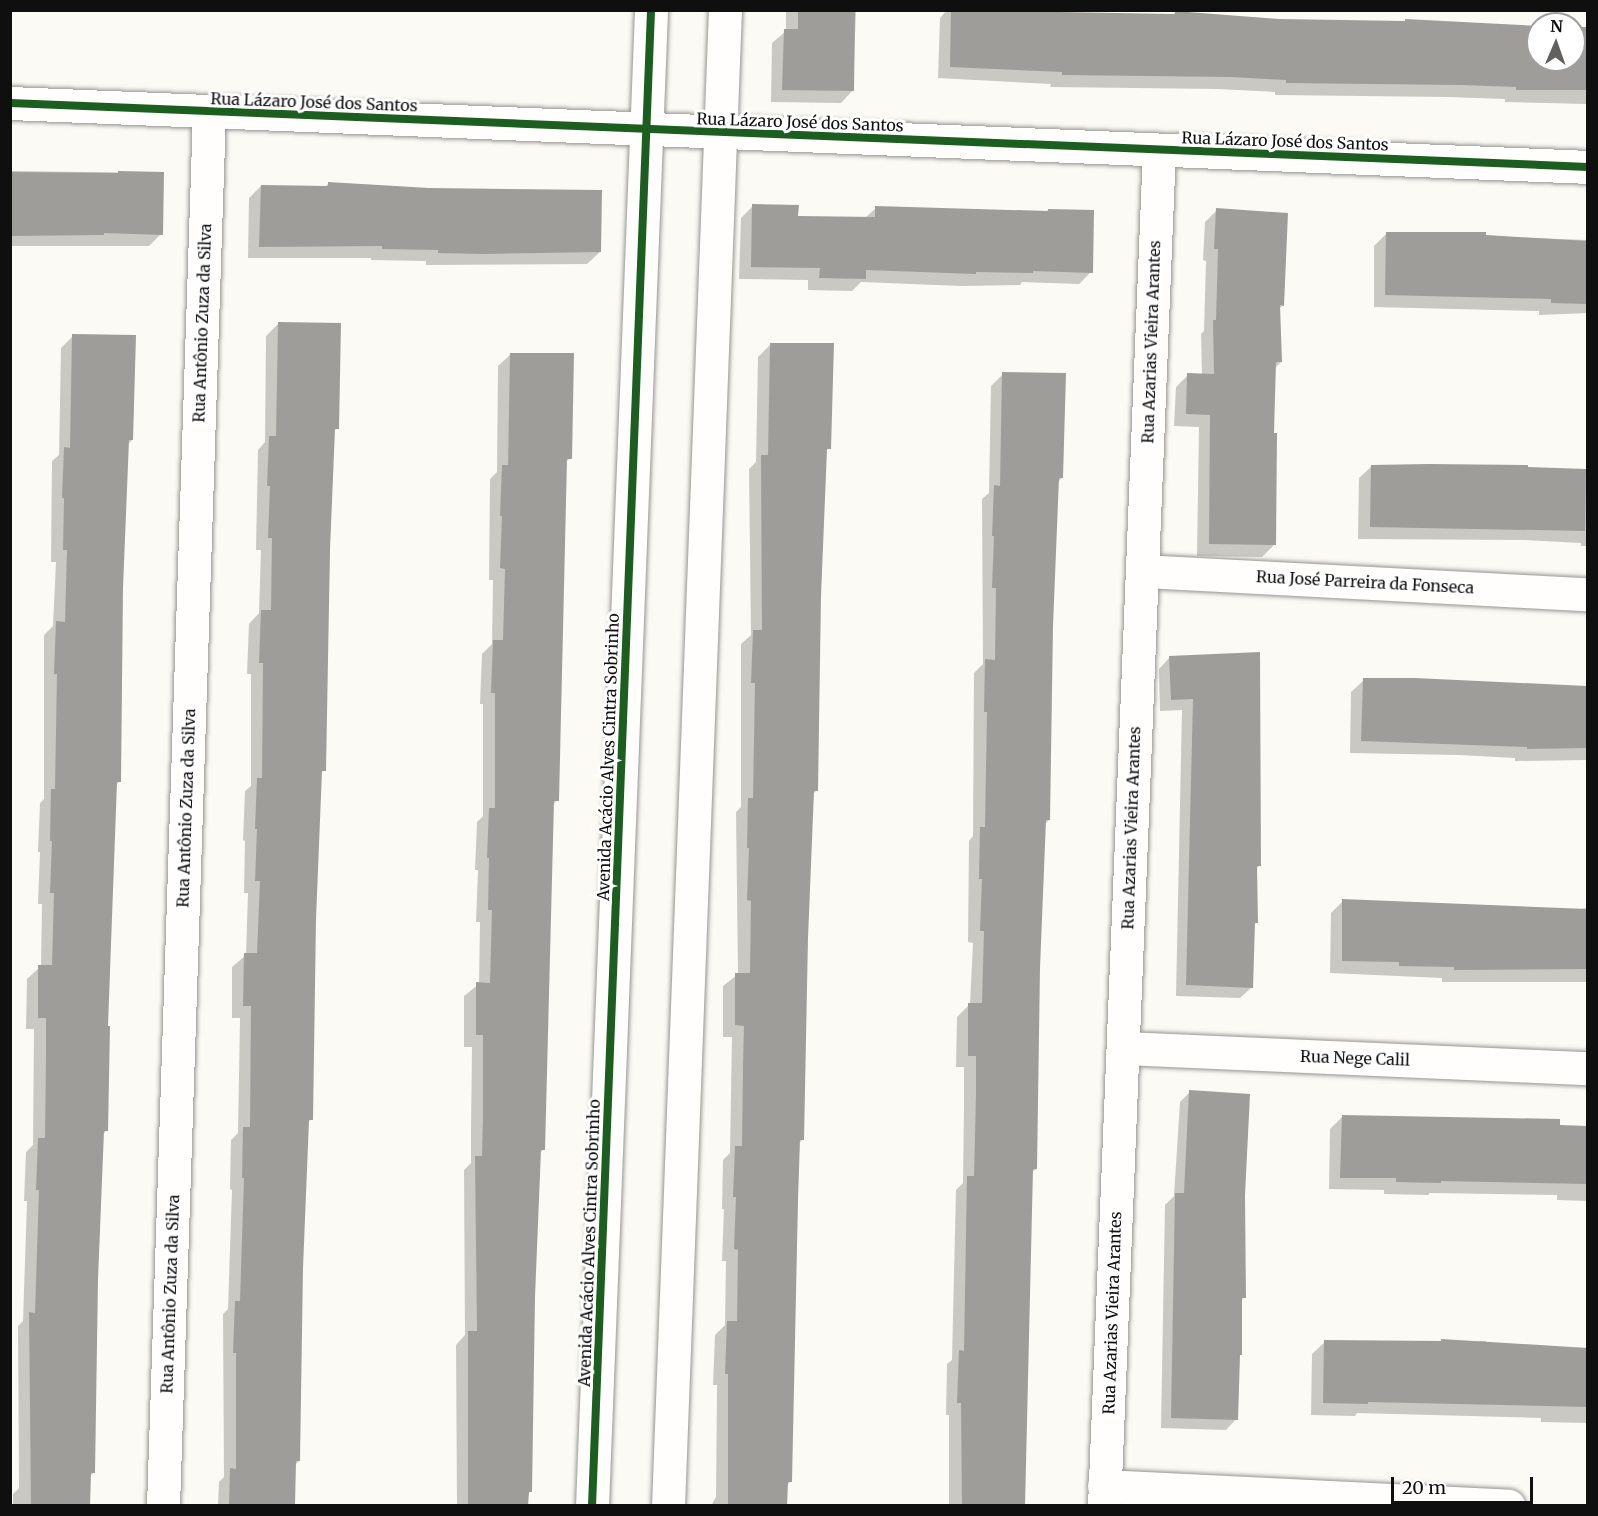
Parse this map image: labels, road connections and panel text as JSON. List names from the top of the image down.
{
  "streets": {
    "street": [
      "Rua Lázaro José dos Santos",
      "Rua Antônio Zuza da Silva",
      "Rua Azarias Vieira Arantes",
      "Rua José Parreira da Fonseca",
      "Avenida Acácio Alves Cintra Sobrinho",
      "Rua Nege Calil"
    ]
  },
  "crossings": [
    ["Rua Lázaro José dos Santos", "Rua Antônio Zuza da Silva"],
    ["Rua Lázaro José dos Santos", "Rua Azarias Vieira Arantes"],
    ["Rua Lázaro José dos Santos", "Avenida Acácio Alves Cintra Sobrinho"],
    ["Rua Azarias Vieira Arantes", "Rua José Parreira da Fonseca"],
    ["Rua Azarias Vieira Arantes", "Rua Nege Calil"]
  ],
  "scale_bar": "20 m",
  "north": "top"
}
